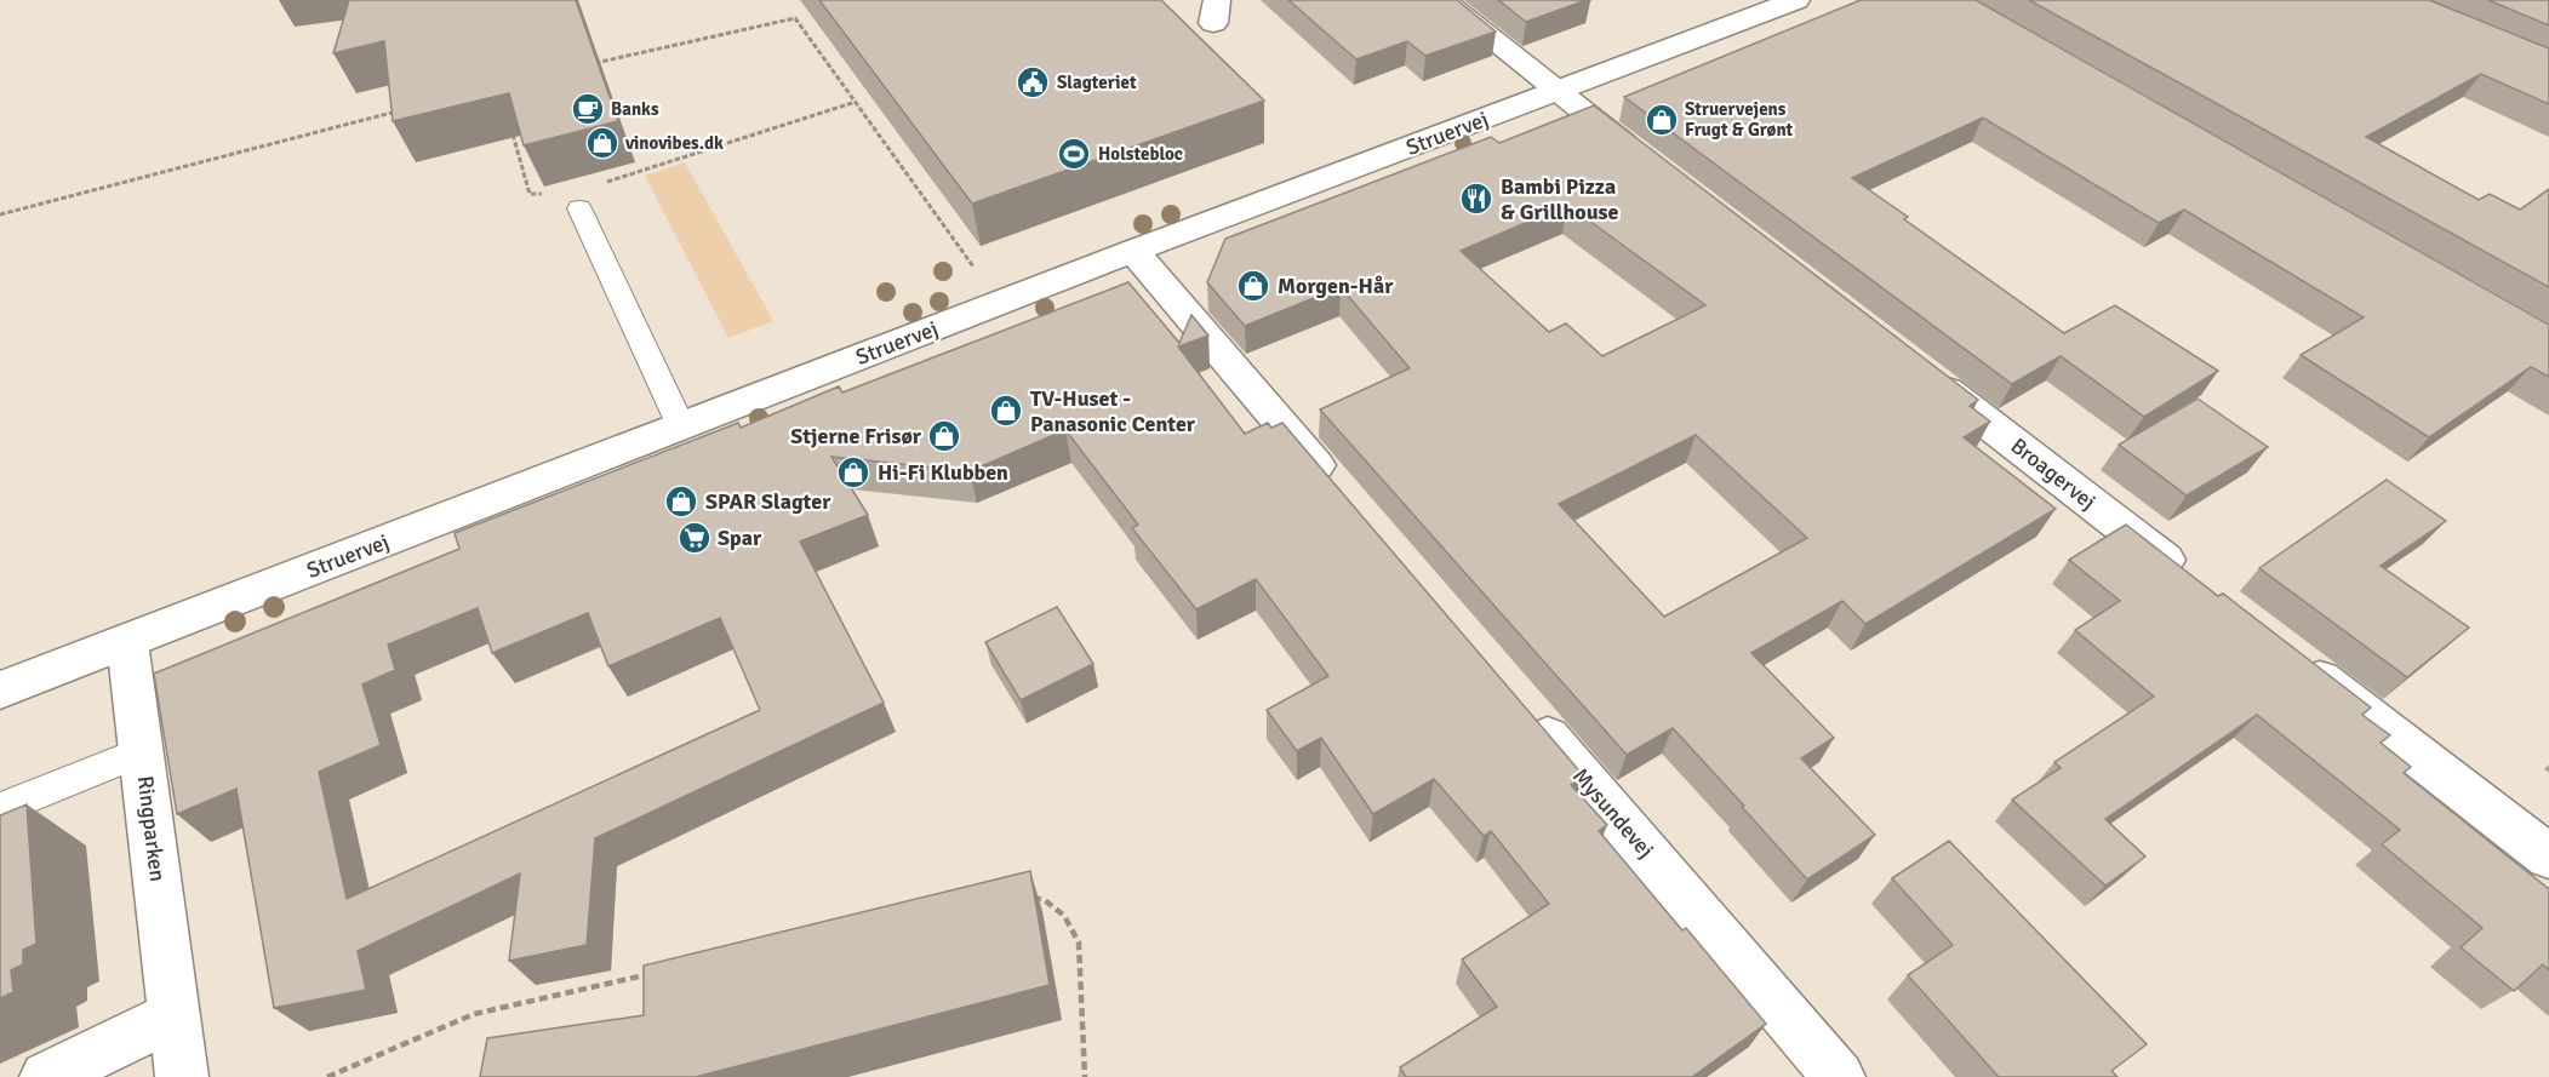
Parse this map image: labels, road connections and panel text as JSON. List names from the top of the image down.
{
  "streets": {
    "street": [
      "Struervej",
      "Broagervej",
      "Mysundevej",
      "Ringparken"
    ]
  },
  "crossings": [
    ["Struervej", "Ringparken"]
  ],
  "places": {
    "public building": ["Slagteriet"],
    "cafe": ["Banks"],
    "shop": [
      "Struervejens Frugt & Grønt",
      "vinovibes.dk",
      "Morgen-Hår",
      "TV-Huset - Panasonic Center",
      "Stjerne Frisør",
      "Hi-Fi Klubben",
      "SPAR Slagter"
    ],
    "sports": ["Holstebloc"],
    "restaurant": ["Bambi Pizza & Grillhouse"],
    "supermarket": ["Spar"]
  }
}
